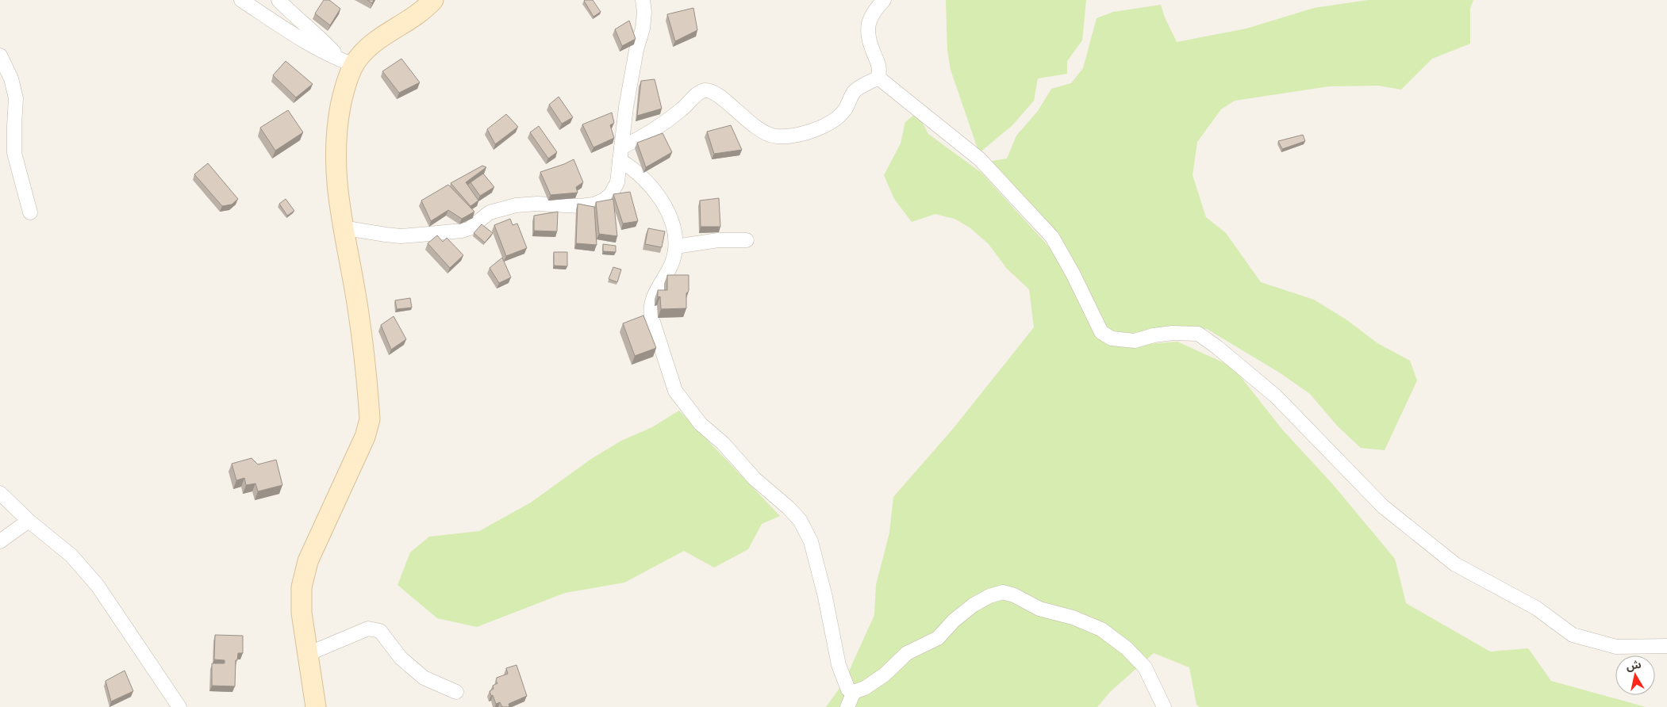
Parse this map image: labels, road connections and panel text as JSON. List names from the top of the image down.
{
  "north": "top"
}
